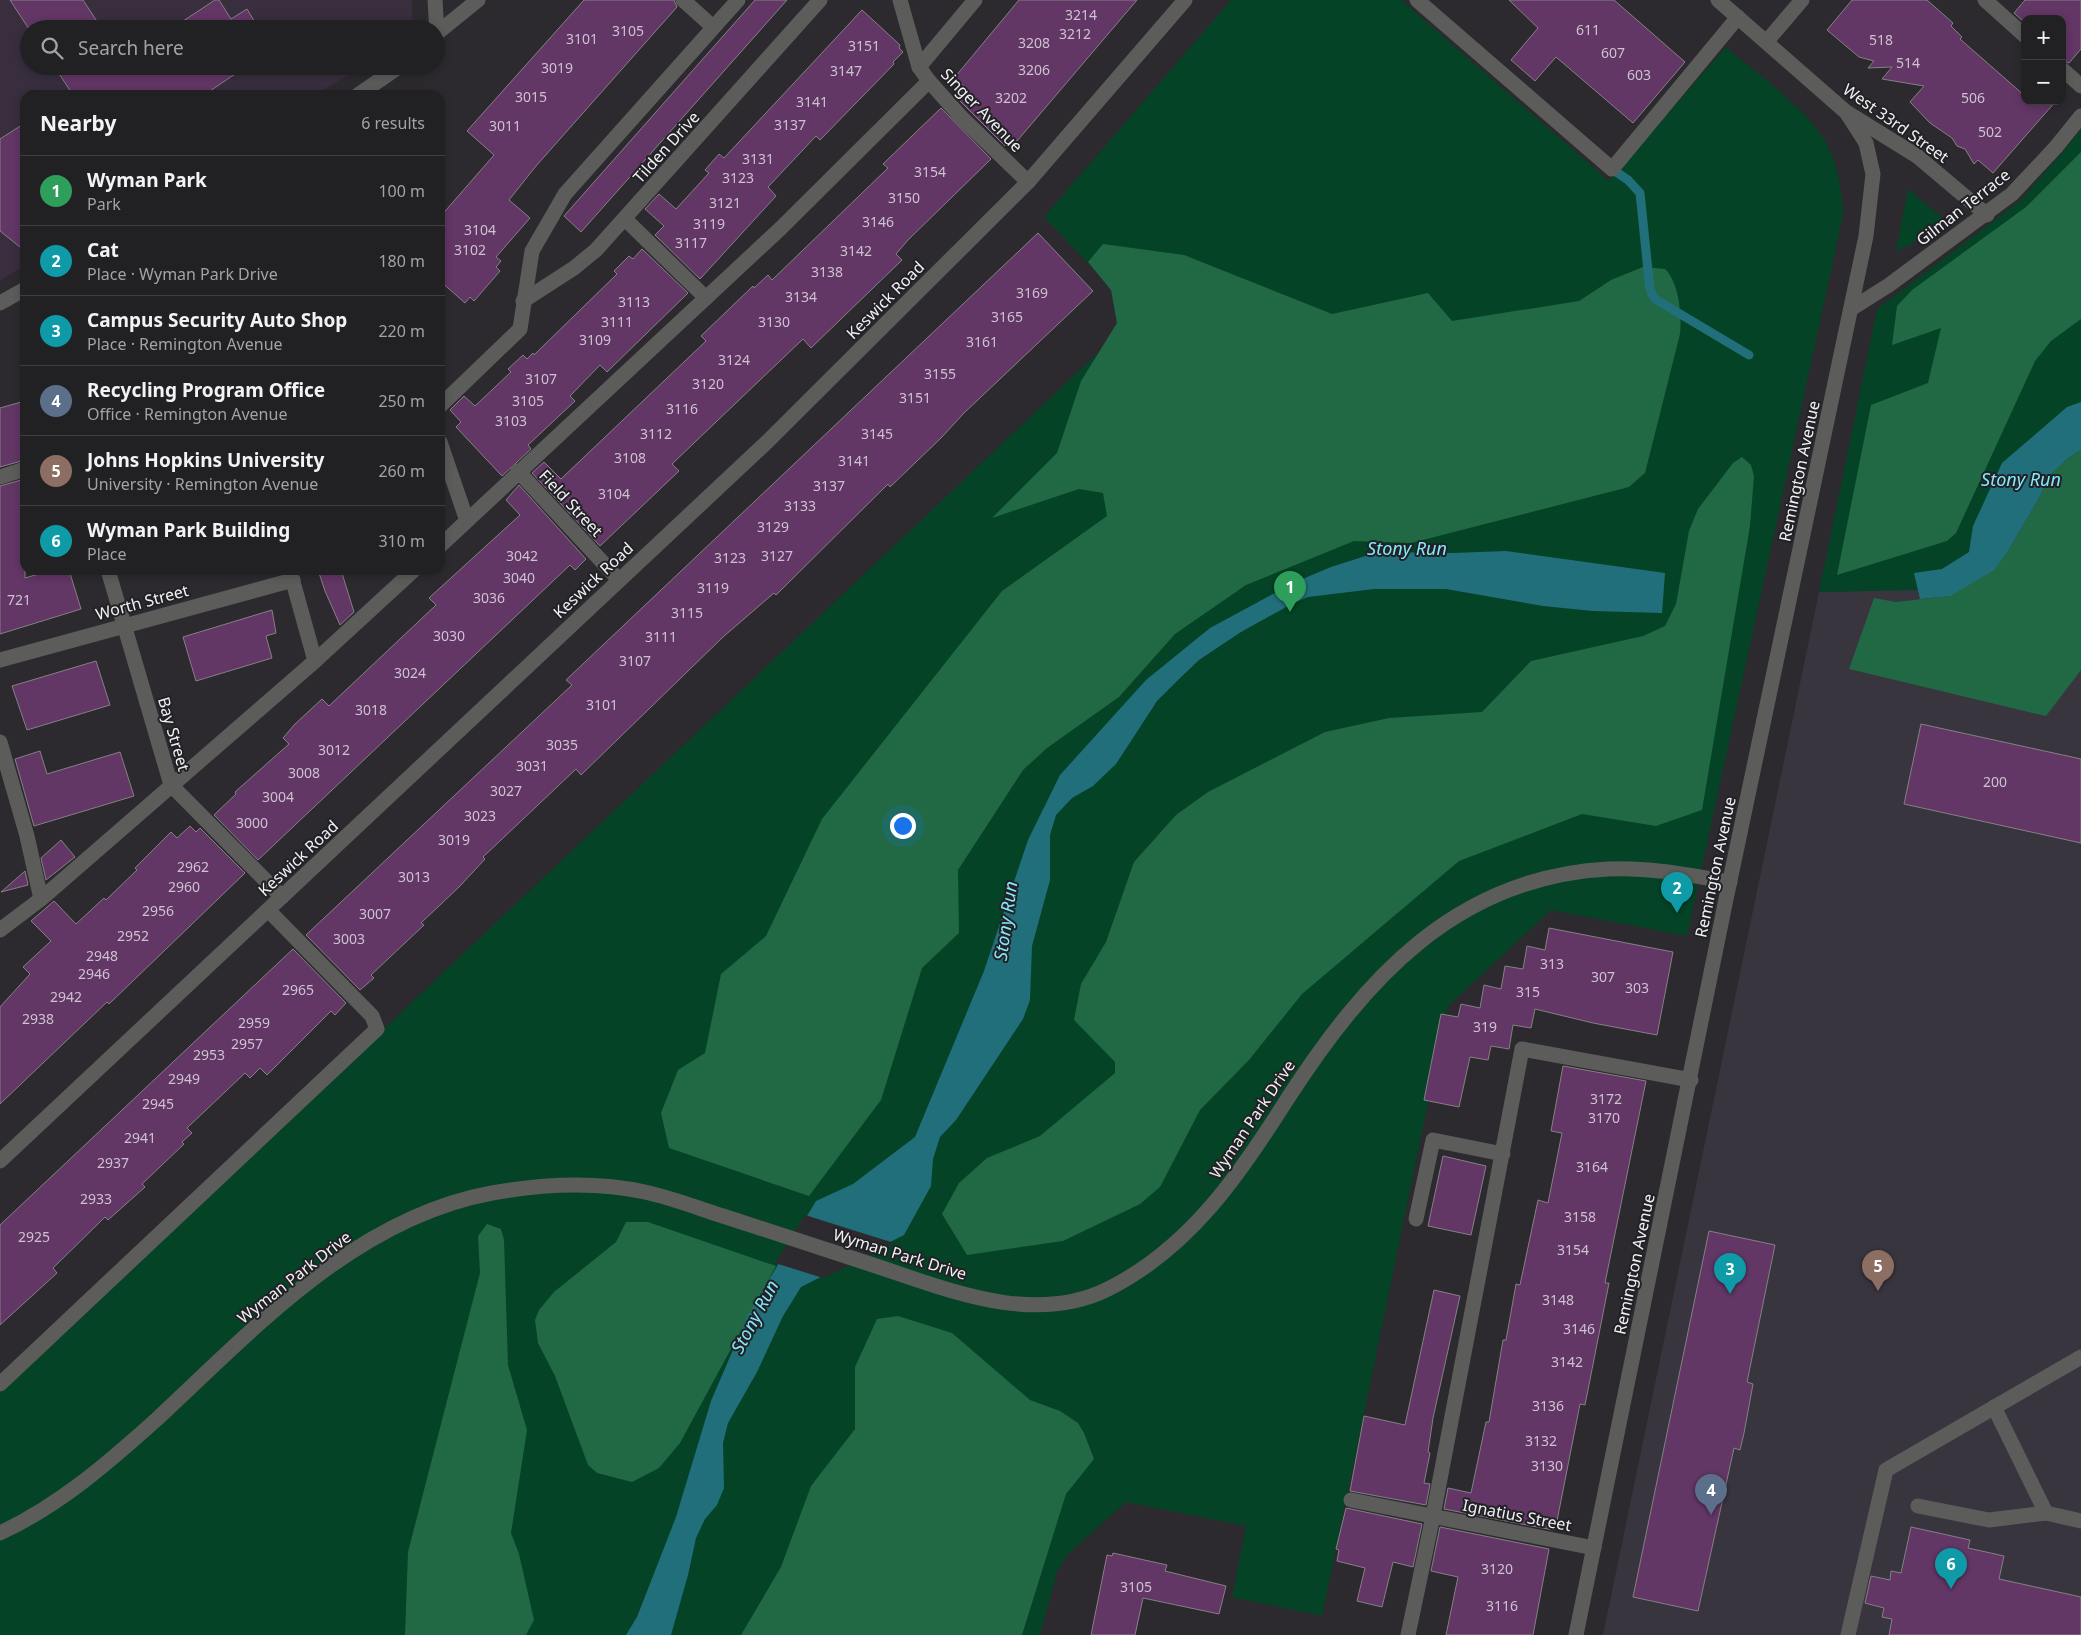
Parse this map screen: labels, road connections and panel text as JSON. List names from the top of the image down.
{
  "streets": {
    "street": [
      "Singer Avenue",
      "West 33rd Street",
      "Tilden Drive",
      "Gilman Terrace",
      "Keswick Road",
      "Remington Avenue",
      "Field Street",
      "Worth Street",
      "Bay Street",
      "Wyman Park Drive",
      "Ignatius Street"
    ]
  },
  "crossings": [
    ["Singer Avenue", "Keswick Road"],
    ["West 33rd Street", "Gilman Terrace"],
    ["West 33rd Street", "Remington Avenue"],
    ["Gilman Terrace", "Remington Avenue"],
    ["Keswick Road", "Field Street"],
    ["Keswick Road", "Bay Street"],
    ["Remington Avenue", "Wyman Park Drive"],
    ["Remington Avenue", "Ignatius Street"],
    ["Worth Street", "Bay Street"]
  ],
  "water": ["Stony Run"],
  "house_numbers": [
    "3214",
    "611",
    "3105",
    "3212",
    "3101",
    "518",
    "3208",
    "3151",
    "607",
    "514",
    "3019",
    "3206",
    "3147",
    "603",
    "3015",
    "3202",
    "506",
    "3141",
    "3137",
    "3011",
    "502",
    "3131",
    "3154",
    "3123",
    "3150",
    "3121",
    "3146",
    "3119",
    "3104",
    "3117",
    "3102",
    "3142",
    "3138",
    "3169",
    "3134",
    "3113",
    "3165",
    "3111",
    "3130",
    "3109",
    "3161",
    "3124",
    "3155",
    "3107",
    "3120",
    "3151",
    "3105",
    "3116",
    "3103",
    "3112",
    "3145",
    "3108",
    "3141",
    "3137",
    "3104",
    "3133",
    "3129",
    "3042",
    "3127",
    "3123",
    "3040",
    "3119",
    "3036",
    "721",
    "3115",
    "3030",
    "3111",
    "3107",
    "3024",
    "3101",
    "3018",
    "3035",
    "3012",
    "3031",
    "3008",
    "200",
    "3027",
    "3004",
    "3023",
    "3000",
    "3019",
    "2962",
    "3013",
    "2960",
    "2956",
    "3007",
    "2952",
    "3003",
    "2948",
    "313",
    "2946",
    "307",
    "303",
    "2965",
    "315",
    "2942",
    "2938",
    "2959",
    "319",
    "2957",
    "2953",
    "2949",
    "3172",
    "2945",
    "3170",
    "2941",
    "2937",
    "3164",
    "2933",
    "3158",
    "2925",
    "3154",
    "3148",
    "3146",
    "3142",
    "3136",
    "3132",
    "3130",
    "3120",
    "3105",
    "3116"
  ],
  "page": {
    "map_buttons": ["+", "−"],
    "search": "Search here",
    "heading": ["Nearby", "6 results"],
    "list": [
      {
        "mark": "1",
        "name": "Wyman Park",
        "note": "Park",
        "value": "100 m"
      },
      {
        "mark": "2",
        "name": "Cat",
        "note": "Place · Wyman Park Drive",
        "value": "180 m"
      },
      {
        "mark": "3",
        "name": "Campus Security Auto Shop",
        "note": "Place · Remington Avenue",
        "value": "220 m"
      },
      {
        "mark": "4",
        "name": "Recycling Program Office",
        "note": "Office · Remington Avenue",
        "value": "250 m"
      },
      {
        "mark": "5",
        "name": "Johns Hopkins University",
        "note": "University · Remington Avenue",
        "value": "260 m"
      },
      {
        "mark": "6",
        "name": "Wyman Park Building",
        "note": "Place",
        "value": "310 m"
      }
    ],
    "pins": [
      "1",
      "2",
      "5",
      "3",
      "4",
      "6"
    ]
  }
}
